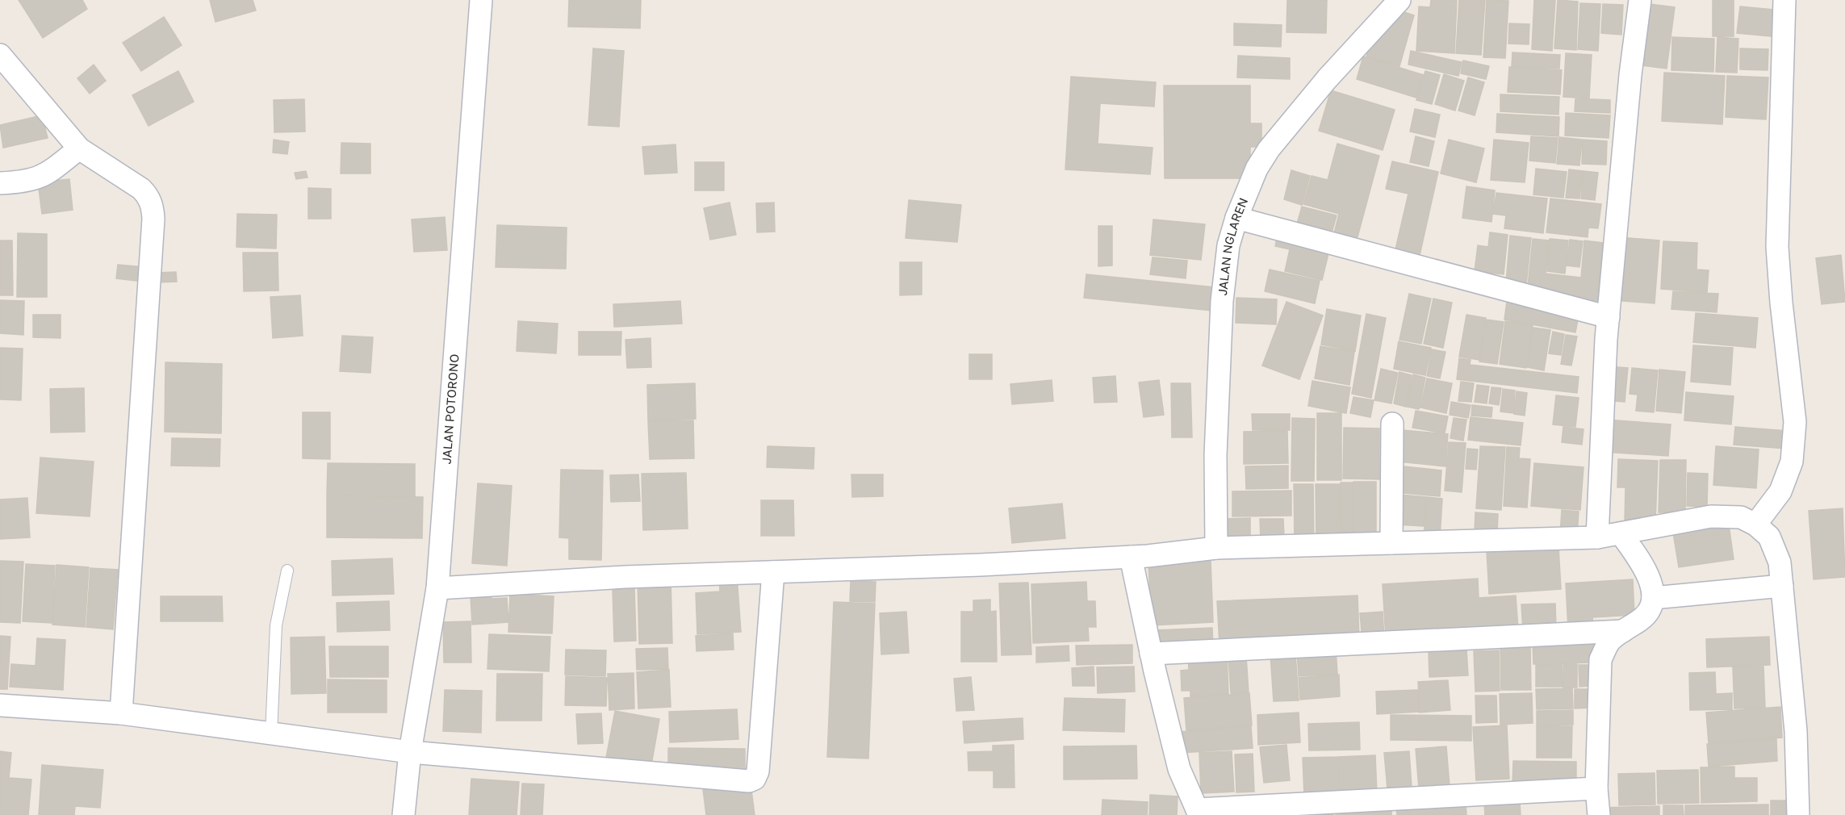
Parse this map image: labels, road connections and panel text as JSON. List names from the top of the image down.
{
  "streets": {
    "street": ["JALAN NGLAREN", "JALAN POTORONO"]
  }
}
